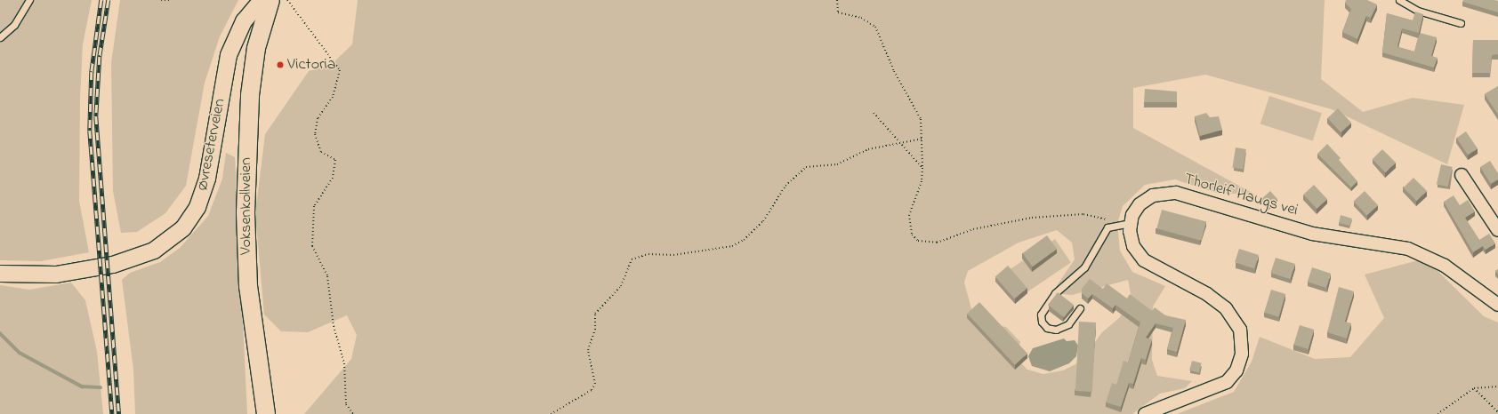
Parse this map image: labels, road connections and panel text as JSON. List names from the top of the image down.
{
  "streets": {
    "main road": ["Voksenkollveien"],
    "street": ["Øvreseterveien", "Thorleif Haugs vei"]
  },
  "places": ["Victoria"]
}
